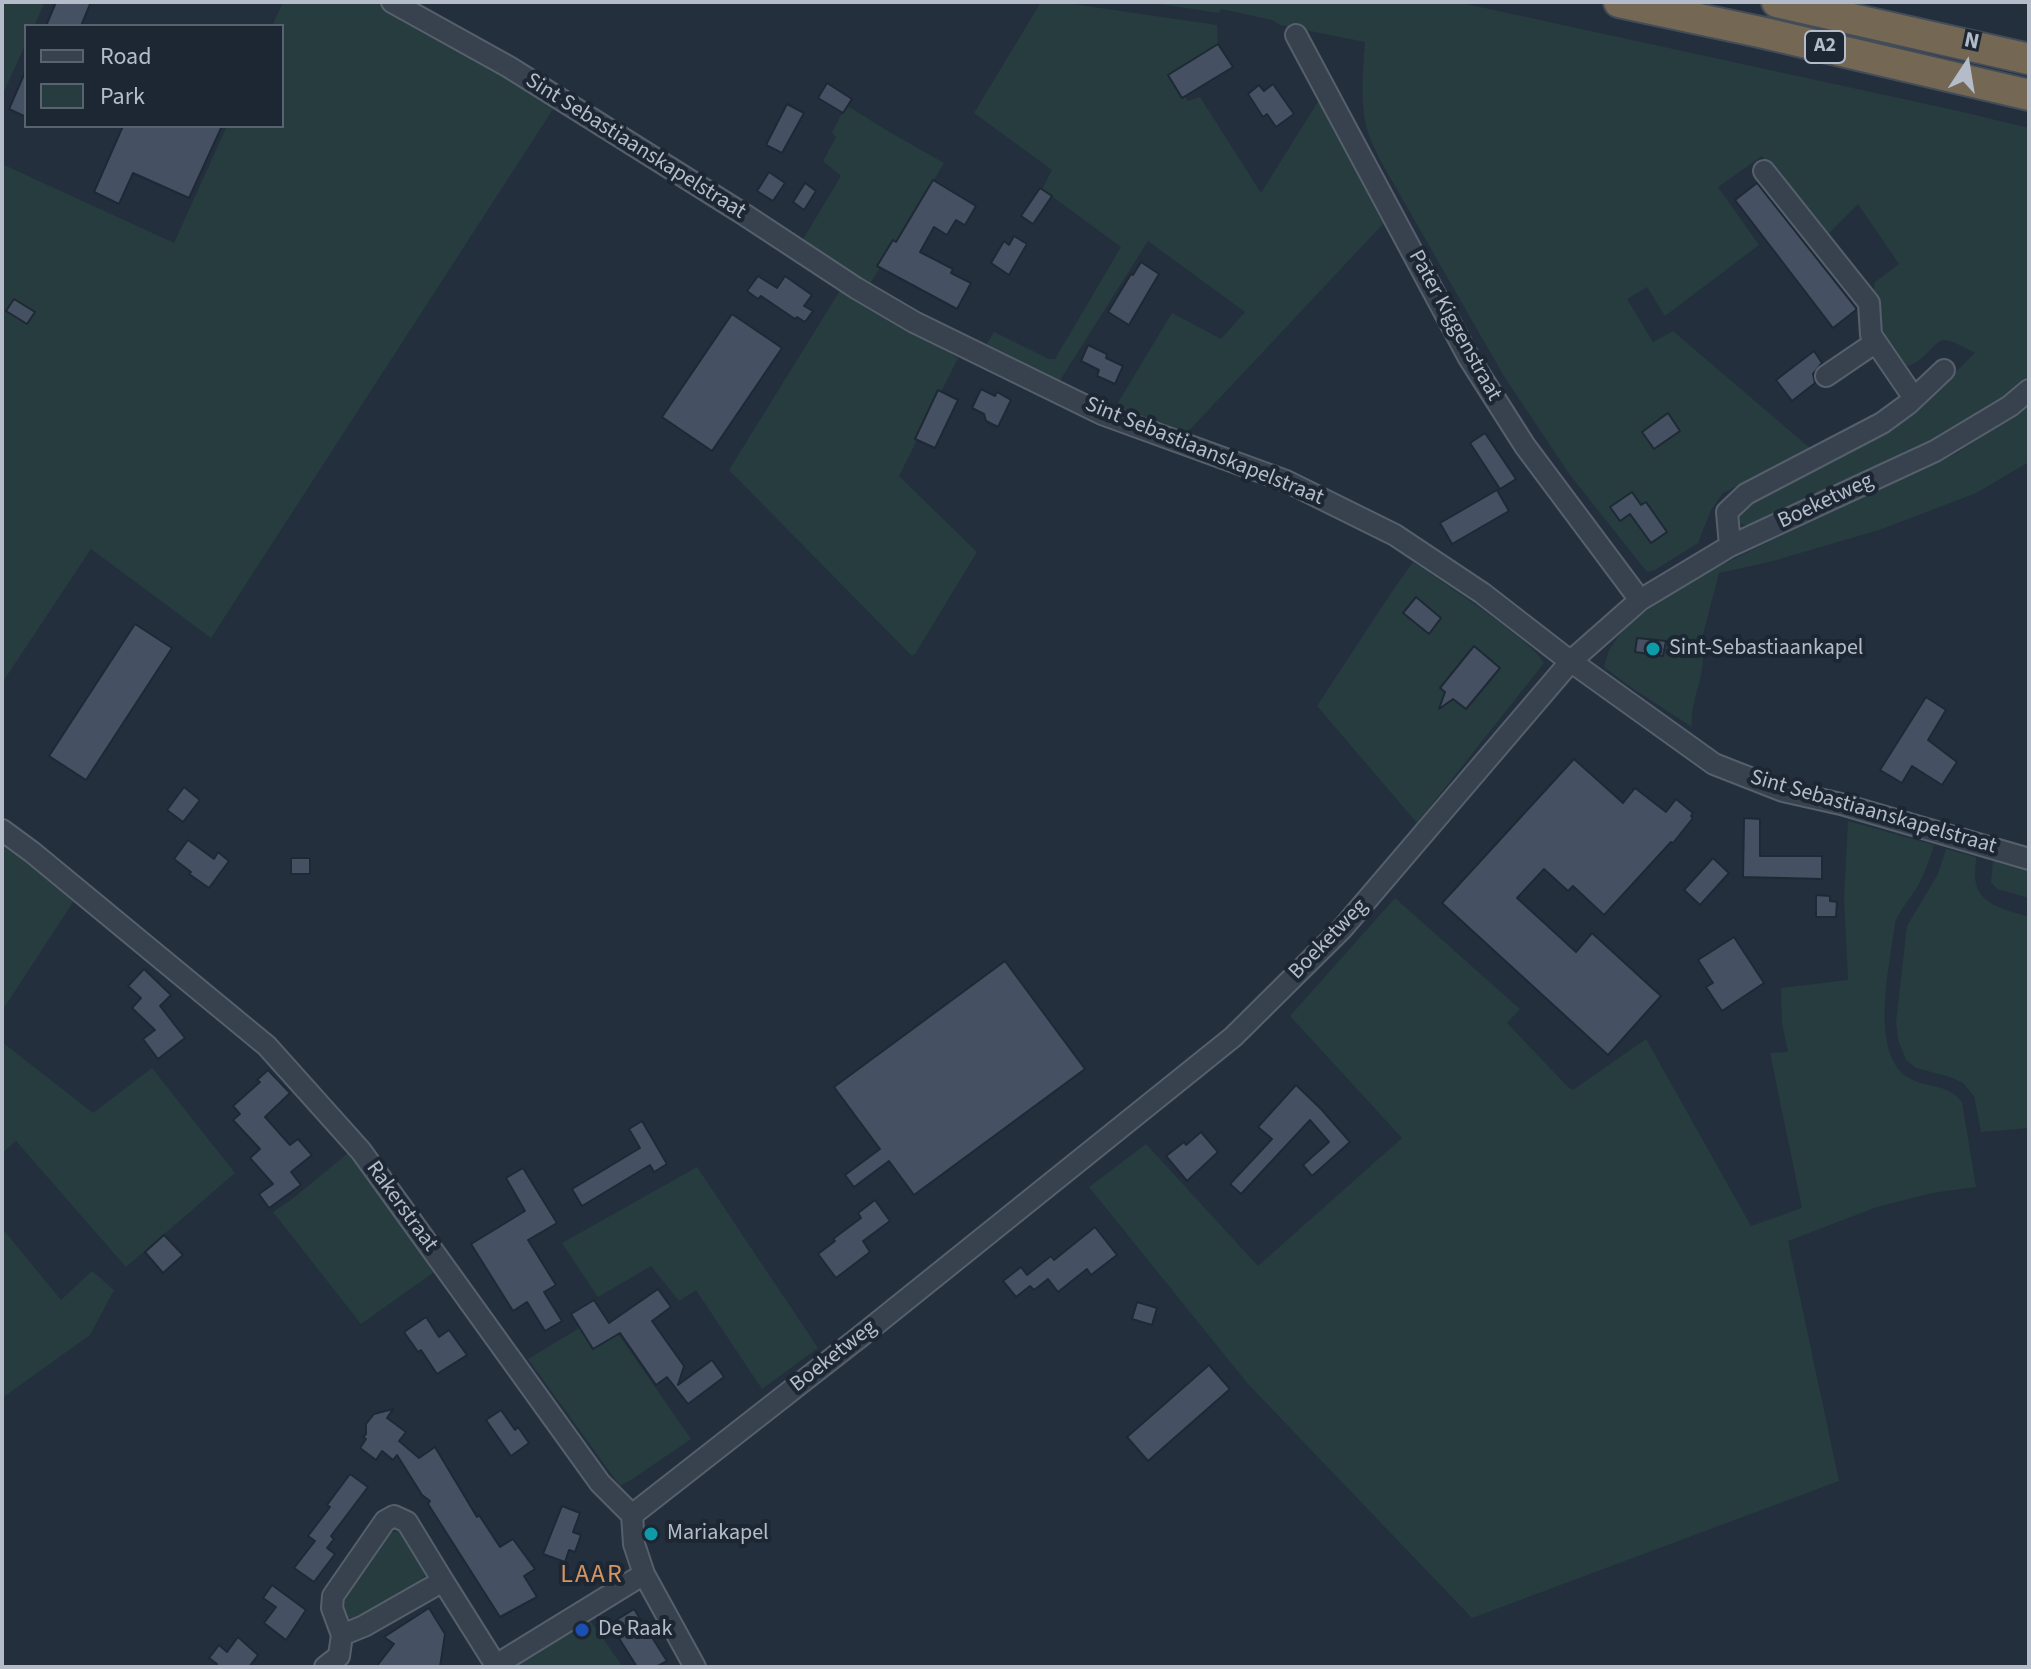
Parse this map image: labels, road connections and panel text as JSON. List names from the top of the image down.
{
  "streets": {
    "highway": ["A2"],
    "street": [
      "Sint Sebastiaanskapelstraat",
      "Pater Kiggenstraat",
      "Boeketweg",
      "Rakerstraat"
    ]
  },
  "crossings": [
    ["Sint Sebastiaanskapelstraat", "Boeketweg"],
    ["Pater Kiggenstraat", "Boeketweg"],
    ["Boeketweg", "Rakerstraat"]
  ],
  "districts": ["LAAR"],
  "places": ["Sint-Sebastiaankapel", "Mariakapel", "De Raak"],
  "legend": ["Road", "Park"],
  "north": "top"
}
